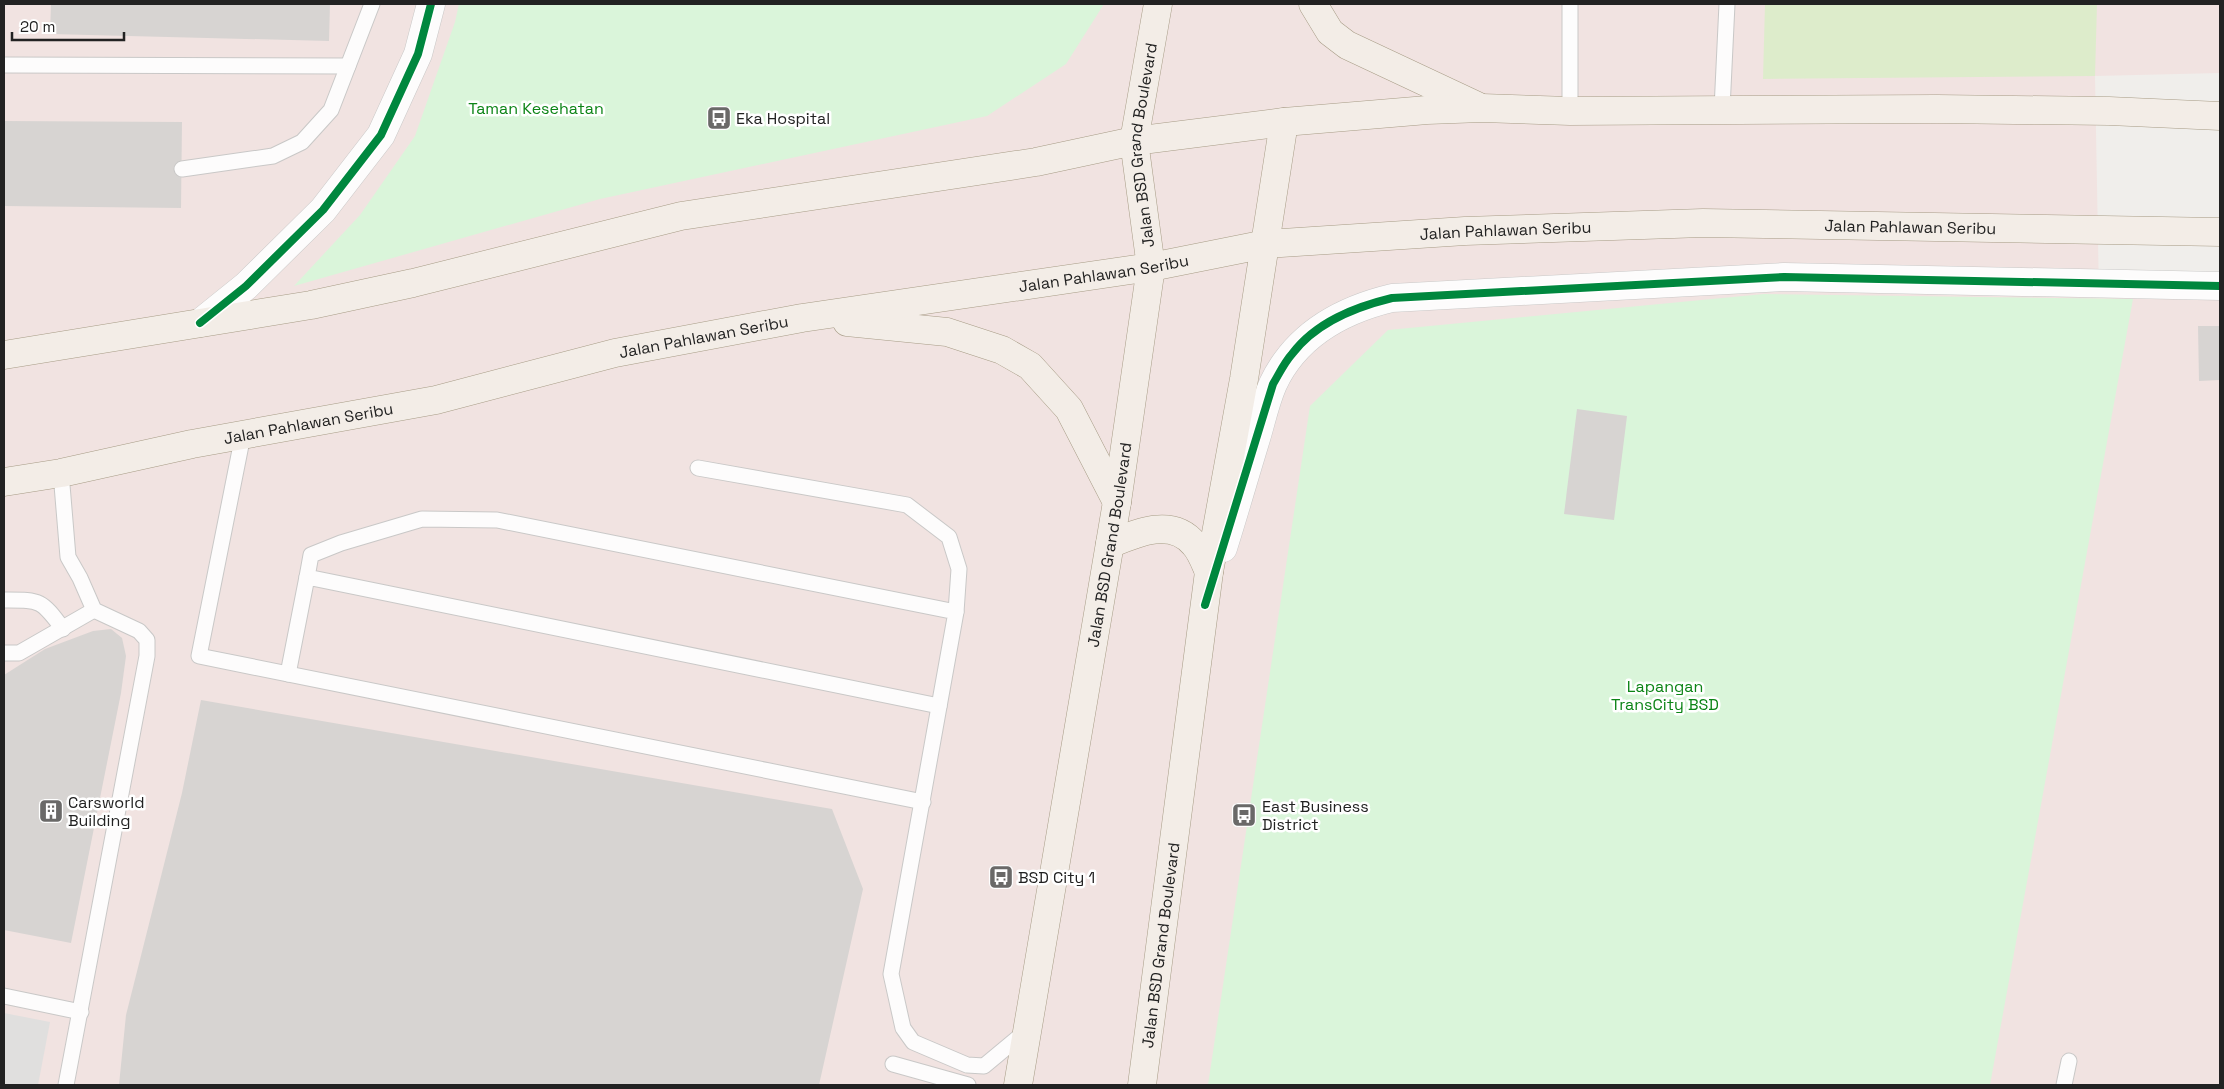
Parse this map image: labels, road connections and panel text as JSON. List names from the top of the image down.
{
  "streets": {
    "main road": ["Jalan BSD Grand Boulevard", "Jalan Pahlawan Seribu"]
  },
  "crossings": [
    ["Jalan BSD Grand Boulevard", "Jalan Pahlawan Seribu"]
  ],
  "parks": ["Taman Kesehatan", "Lapangan TransCity BSD"],
  "places": {
    "bus stop": ["Eka Hospital", "East Business District", "BSD City 1"],
    "building": ["Carsworld Building"]
  },
  "scale_bar": "20 m"
}
